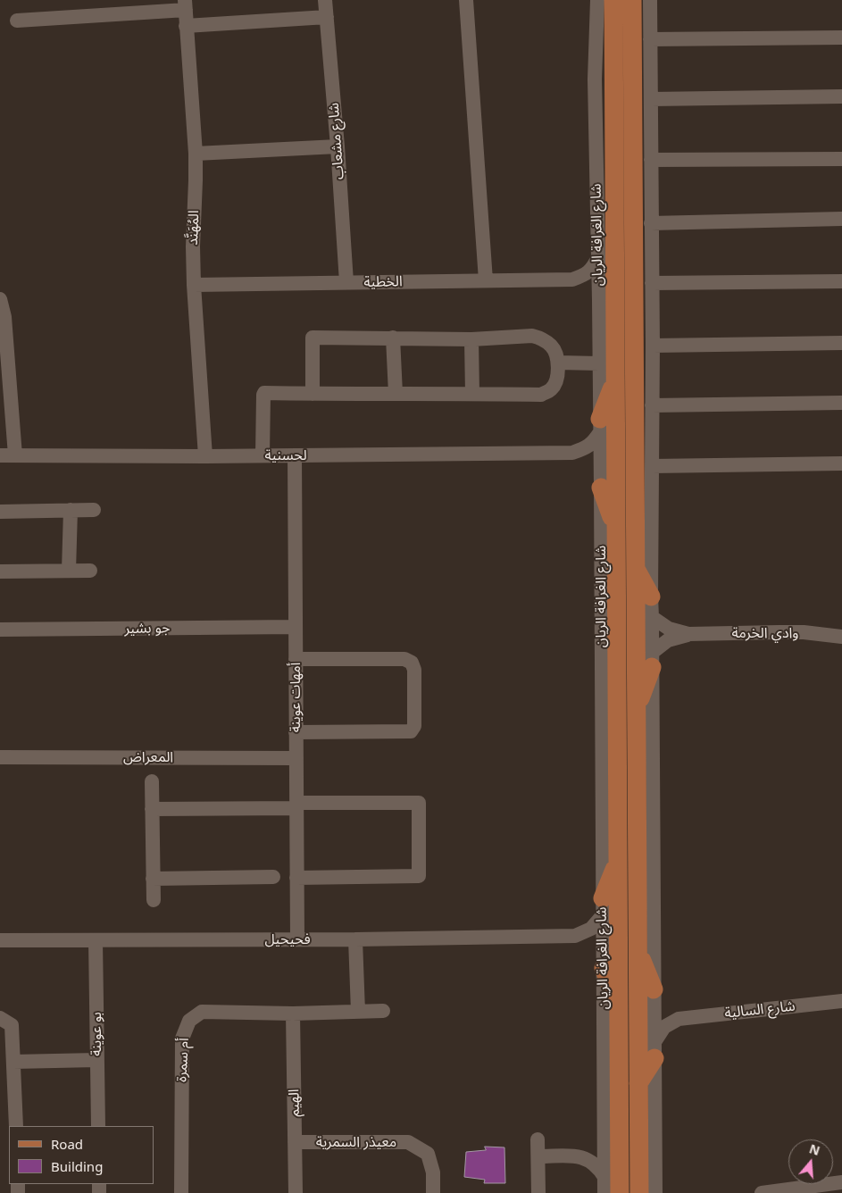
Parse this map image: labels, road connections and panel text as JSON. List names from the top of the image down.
{
  "streets": {
    "main road": ["شارع الغرافة الريان"],
    "street": [
      "شارع مشعاب",
      "المُهَنَّد",
      "الخطية",
      "لحسنية",
      "جو بشير",
      "وادي الخرمة",
      "أمهات عوينة",
      "المعراض",
      "فحيحيل",
      "شارع السالية",
      "بو عوينة",
      "أم سمرة",
      "الهيم",
      "معيذر السمرية"
    ]
  },
  "crossings": [
    ["شارع مشعاب", "الخطية"],
    ["المُهَنَّد", "الخطية"],
    ["المُهَنَّد", "لحسنية"],
    ["شارع الغرافة الريان", "الخطية"],
    ["شارع الغرافة الريان", "لحسنية"],
    ["شارع الغرافة الريان", "فحيحيل"],
    ["لحسنية", "أمهات عوينة"],
    ["جو بشير", "أمهات عوينة"],
    ["أمهات عوينة", "المعراض"],
    ["أمهات عوينة", "فحيحيل"],
    ["فحيحيل", "بو عوينة"],
    ["أم سمرة", "الهيم"],
    ["الهيم", "معيذر السمرية"]
  ],
  "legend": ["Road", "Building"],
  "north": "top"
}
